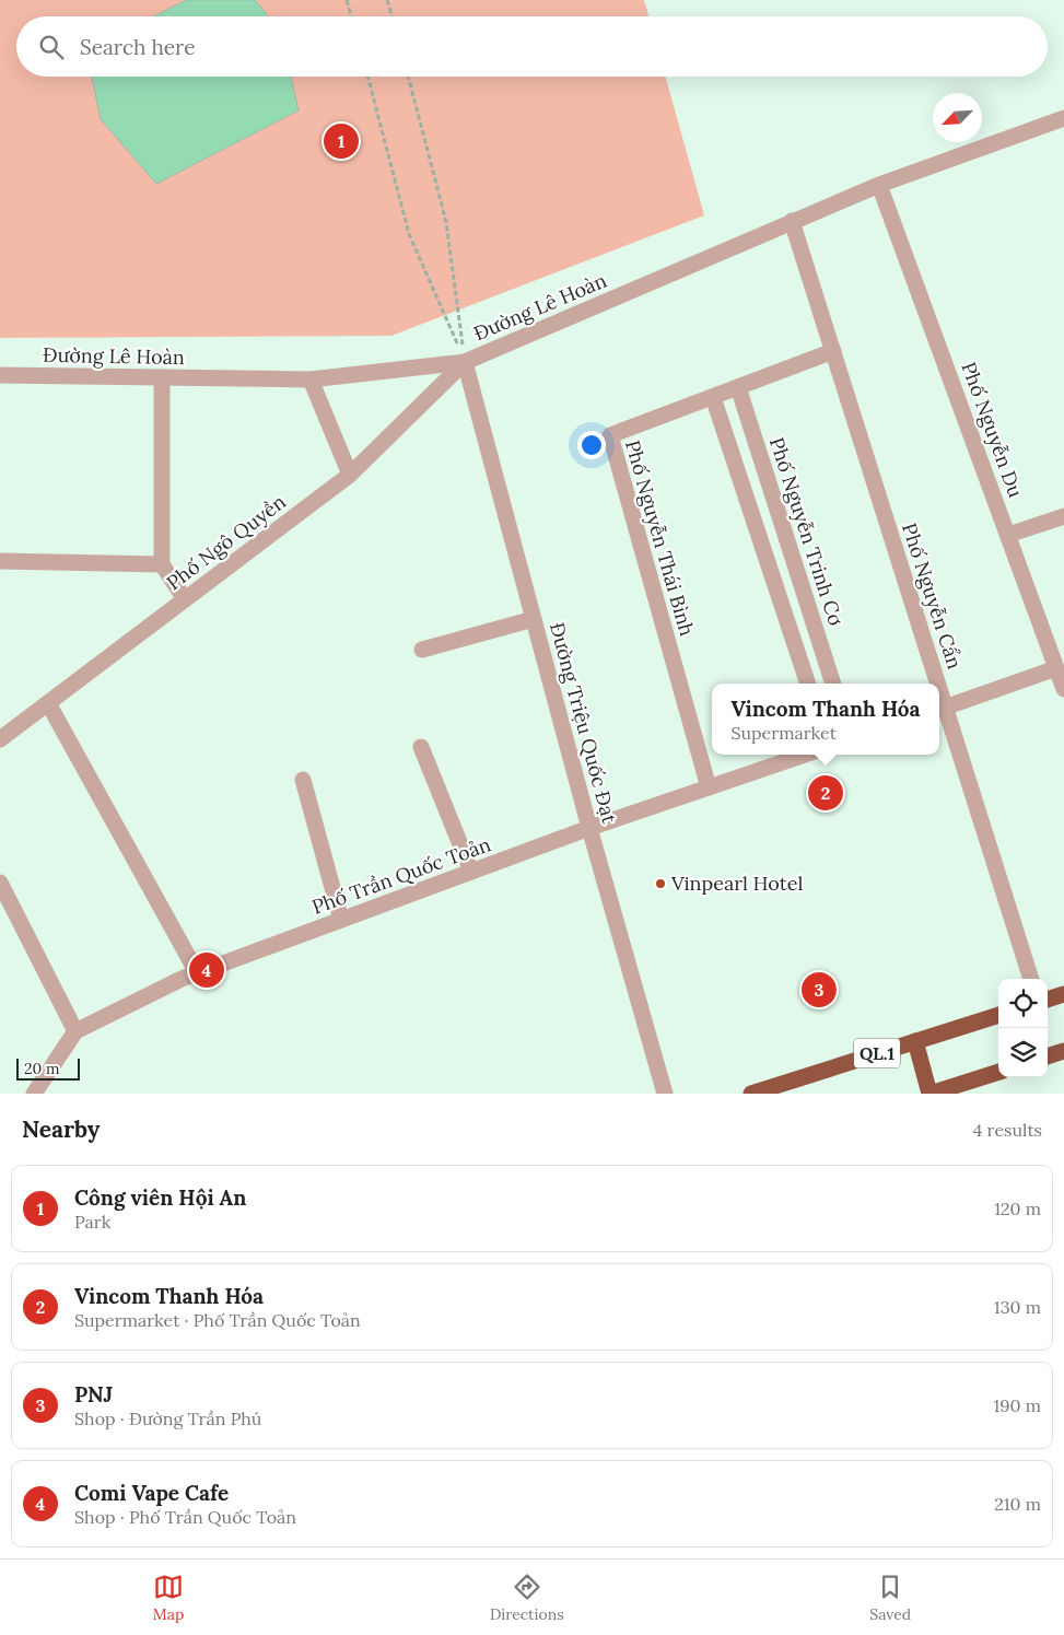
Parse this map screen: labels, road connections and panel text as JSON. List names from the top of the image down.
{
  "streets": {
    "highway": ["QL.1"],
    "street": [
      "Đường Lê Hoàn",
      "Phố Nguyễn Du",
      "Phố Nguyễn Trinh Cơ",
      "Phố Nguyễn Thái Bình",
      "Phố Ngô Quyền",
      "Phố Nguyễn Cẩn",
      "Đường Triệu Quốc Đạt",
      "Phố Trần Quốc Toản"
    ]
  },
  "crossings": [
    ["Đường Lê Hoàn", "Phố Nguyễn Du"],
    ["Đường Lê Hoàn", "Phố Ngô Quyền"],
    ["Đường Lê Hoàn", "Phố Nguyễn Cẩn"],
    ["Đường Lê Hoàn", "Đường Triệu Quốc Đạt"],
    ["Phố Nguyễn Trinh Cơ", "Phố Nguyễn Thái Bình"],
    ["Phố Nguyễn Thái Bình", "Phố Nguyễn Cẩn"],
    ["Phố Nguyễn Thái Bình", "Phố Trần Quốc Toản"],
    ["Phố Ngô Quyền", "Đường Triệu Quốc Đạt"],
    ["Đường Triệu Quốc Đạt", "Phố Trần Quốc Toản"]
  ],
  "places": ["Vinpearl Hotel"],
  "scale_bar": "20 m",
  "north": "bottom left",
  "page": {
    "search": "Search here",
    "pins": [
      "1",
      "2",
      "4",
      "3"
    ],
    "popup": ["Vincom Thanh Hóa", "Supermarket"],
    "scale": "20 m",
    "heading": ["Nearby", "4 results"],
    "list": [
      {
        "mark": "1",
        "name": "Công viên Hội An",
        "note": "Park",
        "value": "120 m"
      },
      {
        "mark": "2",
        "name": "Vincom Thanh Hóa",
        "note": "Supermarket · Phố Trần Quốc Toản",
        "value": "130 m"
      },
      {
        "mark": "3",
        "name": "PNJ",
        "note": "Shop · Đường Trần Phú",
        "value": "190 m"
      },
      {
        "mark": "4",
        "name": "Comi Vape Cafe",
        "note": "Shop · Phố Trần Quốc Toản",
        "value": "210 m"
      }
    ],
    "nav": ["Map", "Directions", "Saved"]
  }
}
